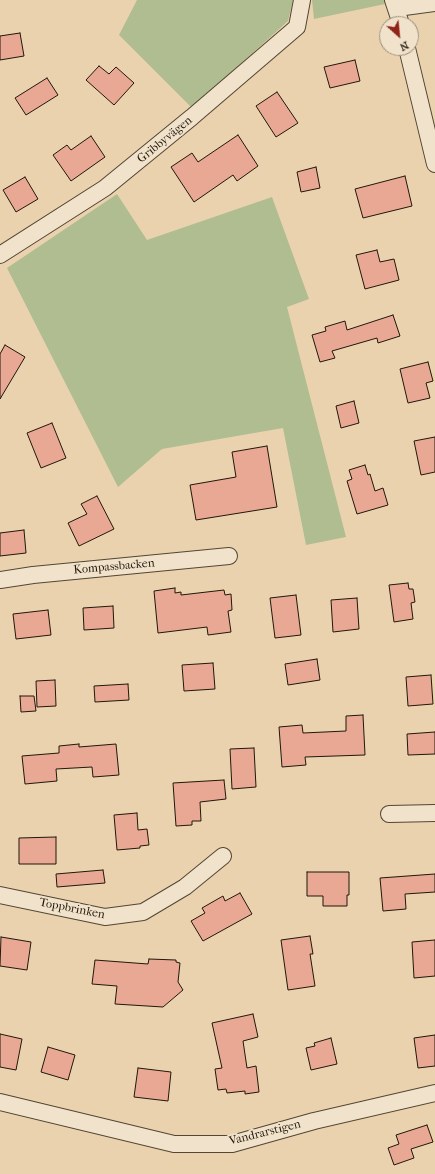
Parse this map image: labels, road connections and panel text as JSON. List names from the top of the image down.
{
  "streets": {
    "street": [
      "Gribbyvägen",
      "Kompassbacken",
      "Toppbrinken",
      "Vandrarstigen"
    ]
  },
  "north": "bottom right"
}
